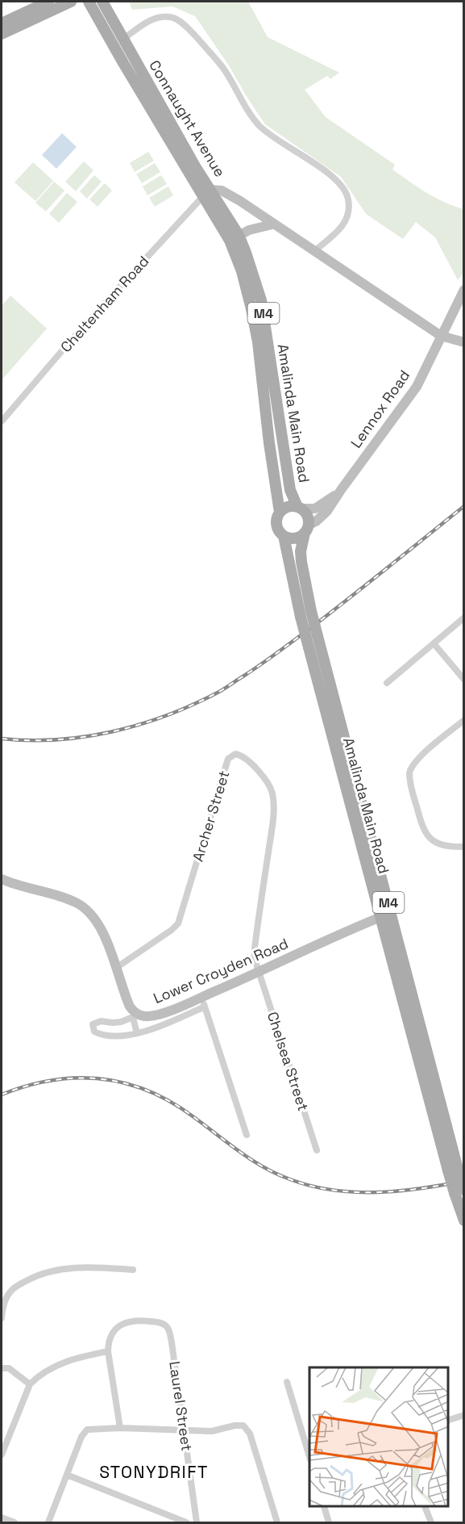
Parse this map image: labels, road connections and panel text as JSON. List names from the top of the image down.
{
  "streets": {
    "main road": ["Connaught Avenue", "M4", "Amalinda Main Road"],
    "street": [
      "Cheltenham Road",
      "Lennox Road",
      "Archer Street",
      "Lower Croyden Road",
      "Chelsea Street",
      "Laurel Street"
    ]
  },
  "crossings": [
    ["Connaught Avenue", "Cheltenham Road"],
    ["Connaught Avenue", "Lennox Road"],
    ["Connaught Avenue", "Amalinda Main Road"],
    ["Cheltenham Road", "Amalinda Main Road"],
    ["Lennox Road", "Amalinda Main Road"],
    ["Amalinda Main Road", "Lower Croyden Road"],
    ["Archer Street", "Lower Croyden Road"],
    ["Archer Street", "Chelsea Street"],
    ["Lower Croyden Road", "Chelsea Street"]
  ],
  "districts": ["STONYDRIFT"]
}
